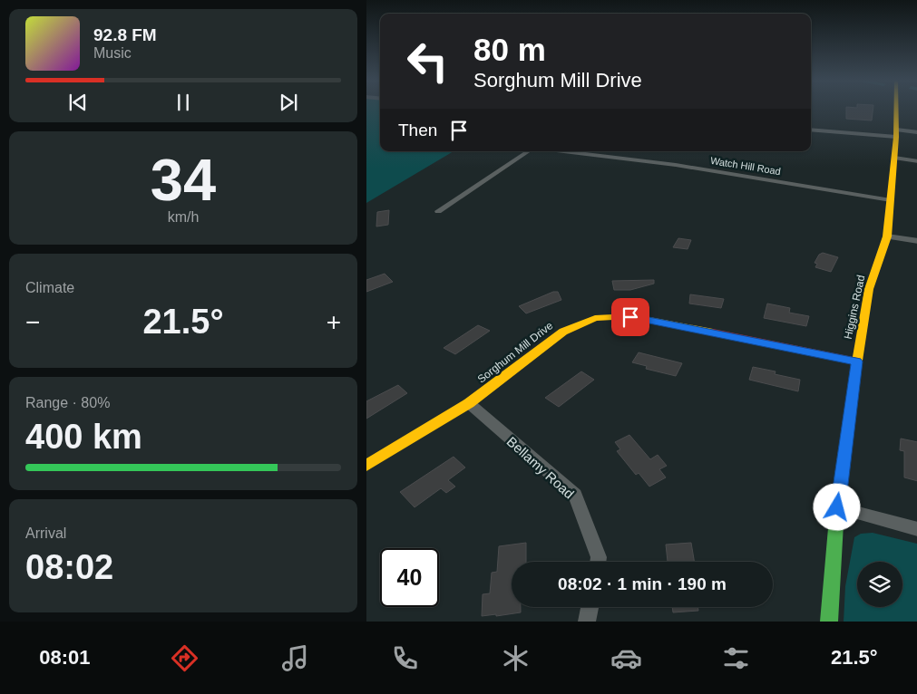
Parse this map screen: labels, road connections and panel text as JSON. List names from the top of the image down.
{
  "streets": {
    "street": [
      "Watch Hill Road",
      "Higgins Road",
      "Sorghum Mill Drive",
      "Bellamy Road"
    ]
  },
  "crossings": [
    ["Watch Hill Road", "Higgins Road"],
    ["Higgins Road", "Sorghum Mill Drive"],
    ["Sorghum Mill Drive", "Bellamy Road"]
  ],
  "page": {
    "turn": ["80 m", "Sorghum Mill Drive"],
    "song": ["92.8 FM", "Music"],
    "then": "Then",
    "tile": [
      ["34", "km/h"],
      "Climate",
      ["Range · 80%", "400 km"],
      ["Arrival", "08:02"]
    ],
    "heat": ["−", "21.5°", "+"],
    "limit": "40",
    "trip": "08:02 · 1 min · 190 m",
    "tabs": ["08:01", "21.5°"]
  }
}
